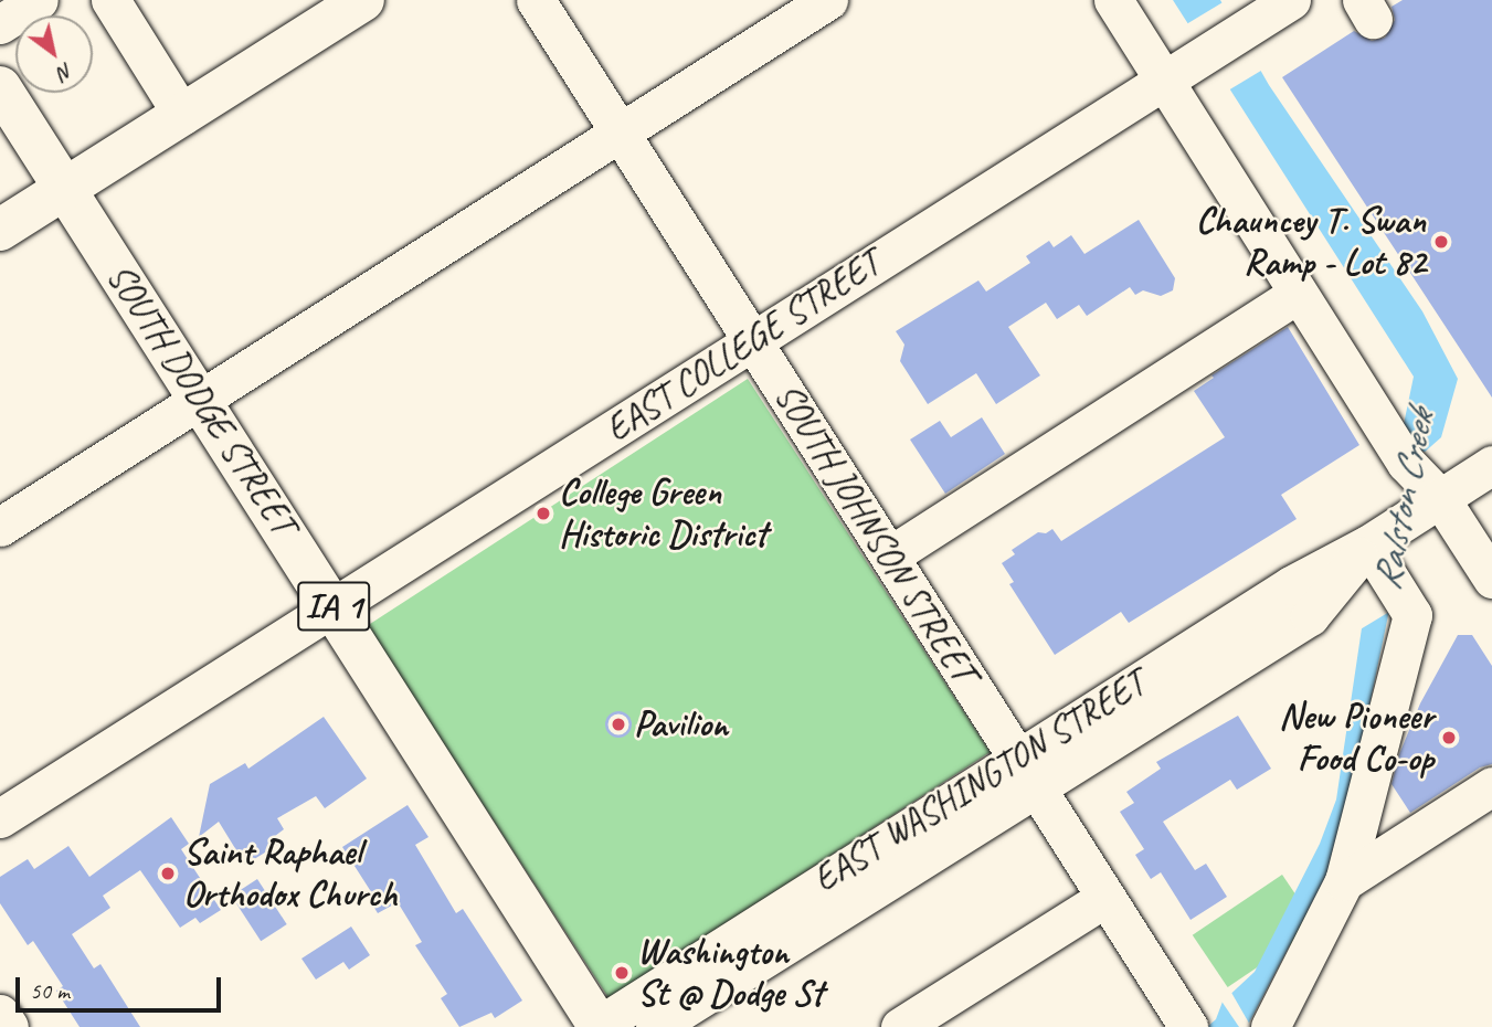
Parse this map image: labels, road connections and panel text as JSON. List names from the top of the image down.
{
  "streets": {
    "main road": ["SOUTH DODGE STREET", "IA 1"],
    "street": ["EAST COLLEGE STREET", "SOUTH JOHNSON STREET", "EAST WASHINGTON STREET"]
  },
  "crossings": [
    ["EAST COLLEGE STREET", "SOUTH DODGE STREET"],
    ["EAST COLLEGE STREET", "SOUTH JOHNSON STREET"],
    ["SOUTH DODGE STREET", "EAST WASHINGTON STREET"],
    ["SOUTH JOHNSON STREET", "EAST WASHINGTON STREET"]
  ],
  "water": ["Ralston Creek"],
  "places": [
    "Chauncey T. Swan Ramp - Lot 82",
    "College Green Historic District",
    "Pavilion",
    "New Pioneer Food Co-op",
    "Saint Raphael Orthodox Church",
    "Washington St @ Dodge St"
  ],
  "scale_bar": "50 m",
  "north": "bottom right"
}
